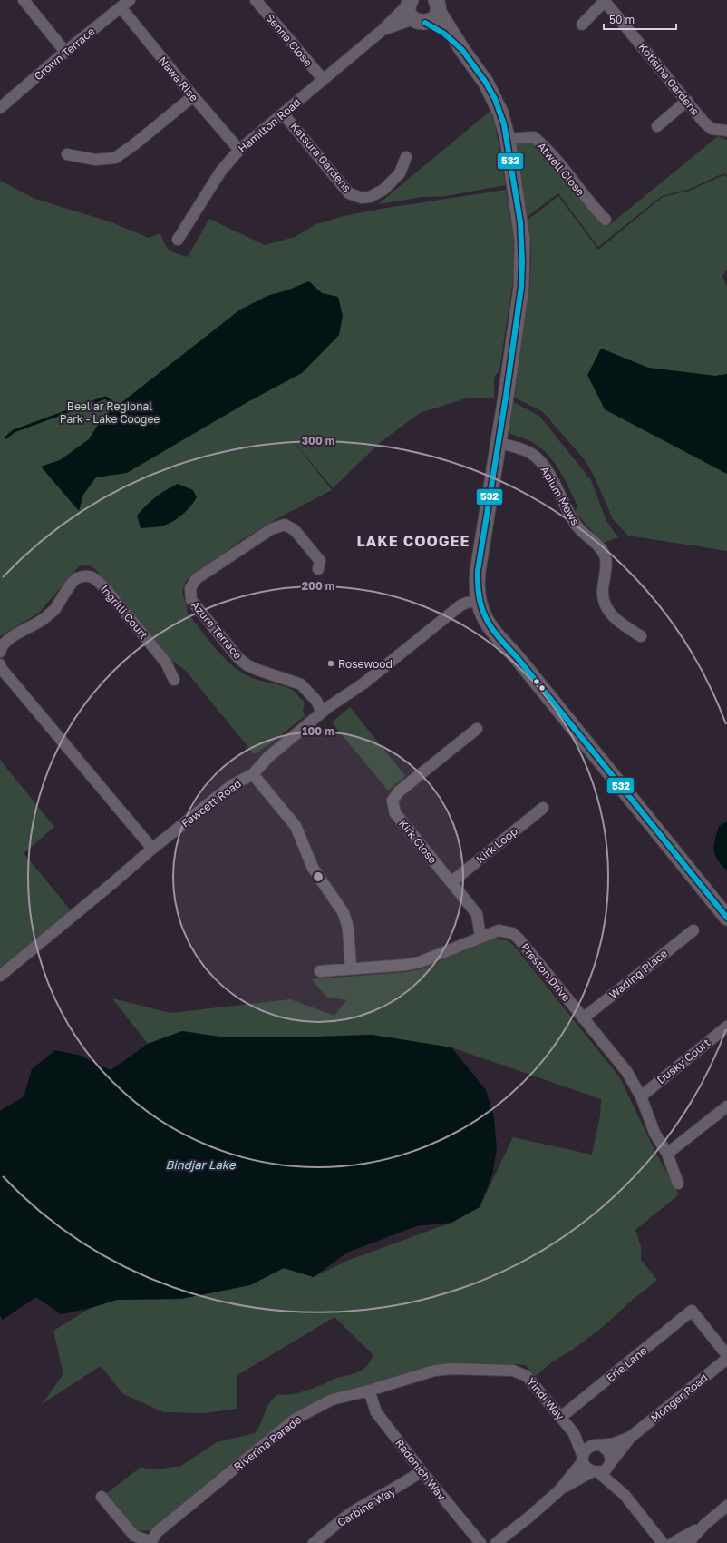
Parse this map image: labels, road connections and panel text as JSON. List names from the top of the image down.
{
  "streets": {
    "street": [
      "Senna Close",
      "Crown Terrace",
      "Nawa Rise",
      "Kotisina Gardens",
      "Hamilton Road",
      "Katsura Gardens",
      "Atwell Close",
      "Apium Mews",
      "Ingrilli Court",
      "Azure Terrace",
      "Fawcett Road",
      "Kirk Close",
      "Kirk Loop",
      "Preston Drive",
      "Wading Place",
      "Dusky Court",
      "Erie Lane",
      "Monger Road",
      "Yindi Way",
      "Riverina Parade",
      "Radonich Way",
      "Carbine Way"
    ]
  },
  "crossings": [
    ["Senna Close", "Hamilton Road"],
    ["Crown Terrace", "Nawa Rise"],
    ["Nawa Rise", "Hamilton Road"],
    ["Hamilton Road", "Katsura Gardens"],
    ["Azure Terrace", "Fawcett Road"],
    ["Kirk Close", "Kirk Loop"],
    ["Kirk Close", "Preston Drive"],
    ["Preston Drive", "Wading Place"],
    ["Preston Drive", "Dusky Court"],
    ["Erie Lane", "Yindi Way"],
    ["Monger Road", "Yindi Way"],
    ["Yindi Way", "Riverina Parade"],
    ["Riverina Parade", "Radonich Way"],
    ["Radonich Way", "Carbine Way"]
  ],
  "districts": ["LAKE COOGEE"],
  "water": ["Bindjar Lake"],
  "parks": ["Beeliar Regional Park - Lake Coogee"],
  "places": ["Rosewood"],
  "lines": ["transit line 532"],
  "scale_bar": "50 m",
  "rings": ["300 m", "200 m", "100 m"]
}
